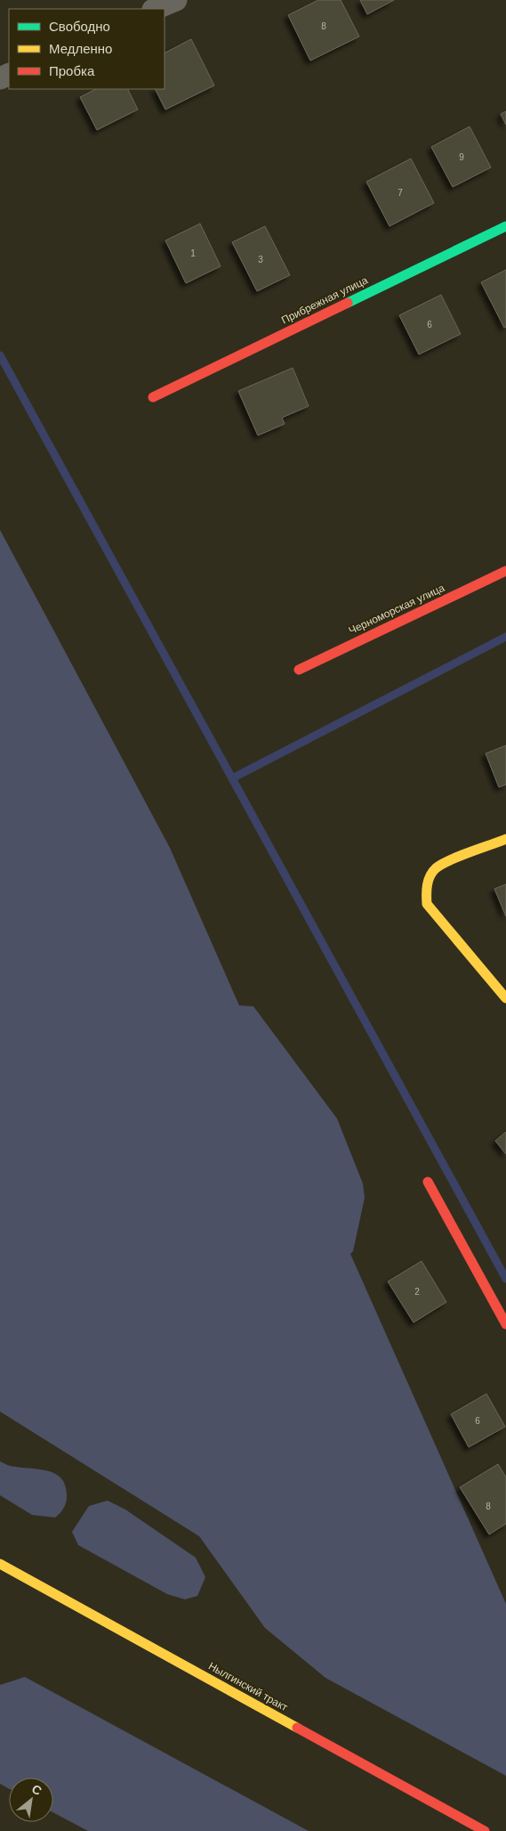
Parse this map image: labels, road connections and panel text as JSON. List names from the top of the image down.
{
  "streets": {
    "street": ["Прибрежная улица", "Черноморская улица", "Нылгинский тракт"]
  },
  "house_numbers": [
    "8",
    "9",
    "7",
    "1",
    "3",
    "6",
    "2",
    "6",
    "8"
  ],
  "legend": ["Свободно", "Медленно", "Пробка"],
  "north": "top right"
}
